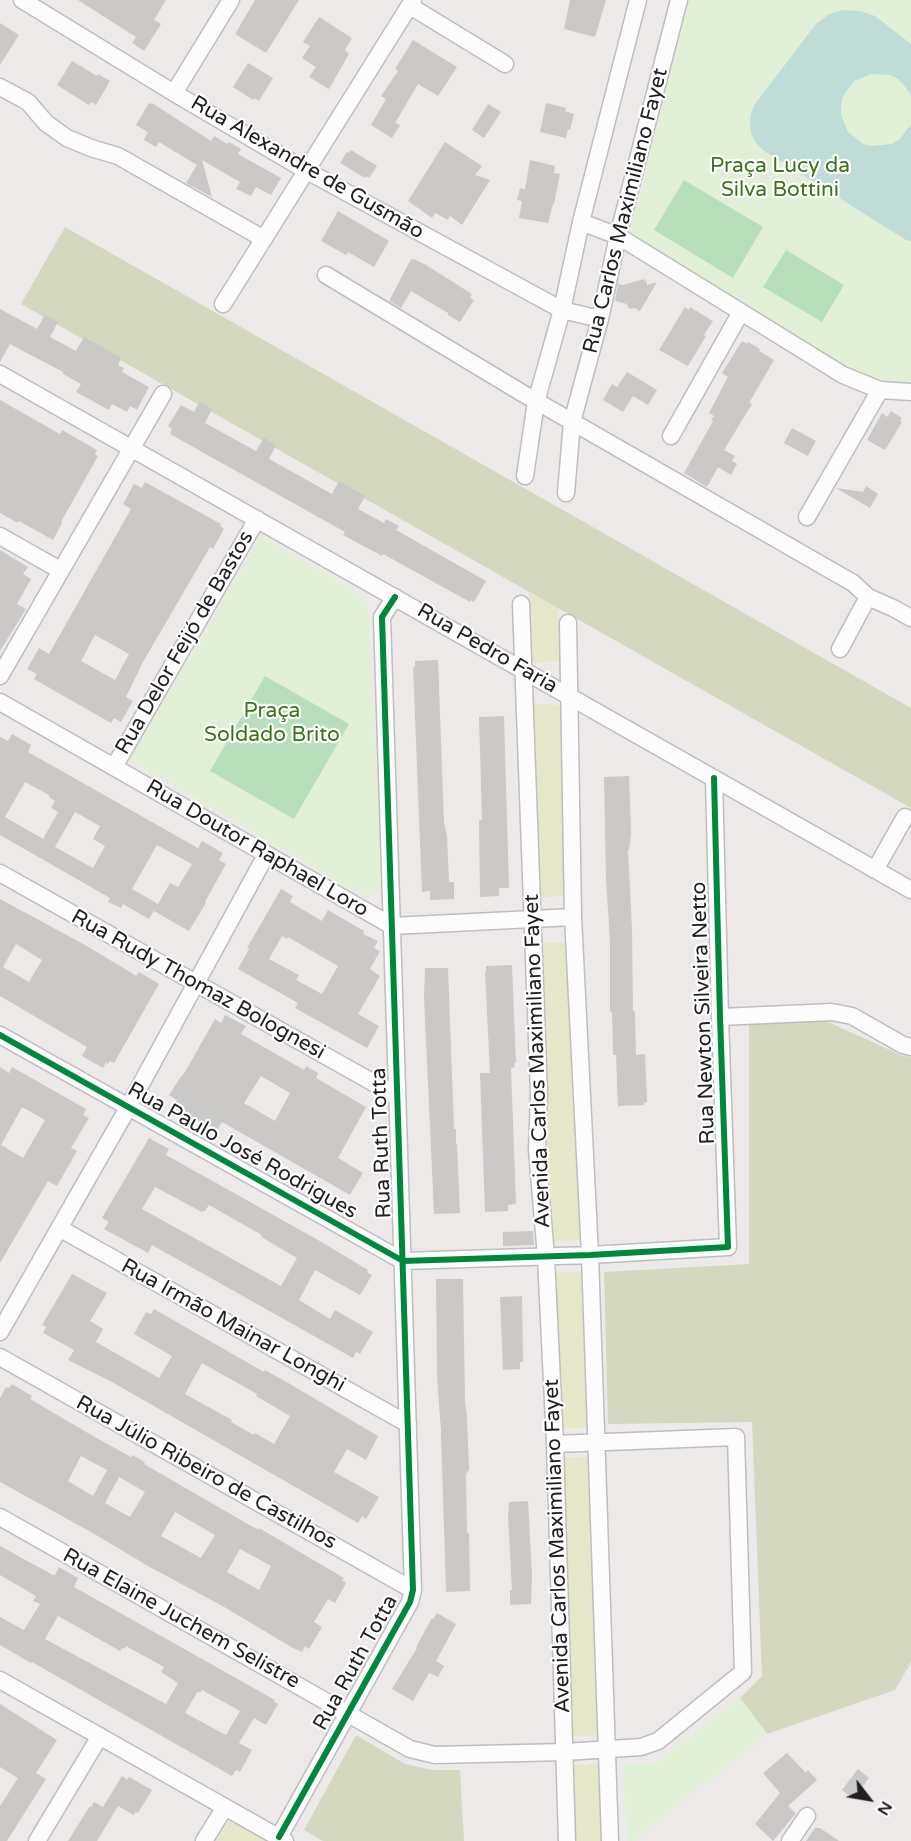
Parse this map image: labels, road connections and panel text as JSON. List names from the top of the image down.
{
  "streets": {
    "street": [
      "Rua Alexandre de Gusmão",
      "Rua Carlos Maximiliano Fayet",
      "Rua Delor Feijó de Bastos",
      "Rua Pedro Faria",
      "Rua Doutor Raphael Loro",
      "Rua Rudy Thomaz Bolognesi",
      "Rua Newton Silveira Netto",
      "Avenida Carlos Maximiliano Fayet",
      "Rua Ruth Totta",
      "Rua Paulo José Rodrigues",
      "Rua Irmão Mainar Longhi",
      "Rua Júlio Ribeiro de Castilhos",
      "Rua Elaine Juchem Selistre"
    ]
  },
  "crossings": [
    ["Rua Alexandre de Gusmão", "Rua Carlos Maximiliano Fayet"],
    ["Rua Delor Feijó de Bastos", "Rua Pedro Faria"],
    ["Rua Delor Feijó de Bastos", "Rua Doutor Raphael Loro"],
    ["Rua Pedro Faria", "Rua Newton Silveira Netto"],
    ["Rua Pedro Faria", "Avenida Carlos Maximiliano Fayet"],
    ["Rua Pedro Faria", "Rua Ruth Totta"],
    ["Rua Doutor Raphael Loro", "Avenida Carlos Maximiliano Fayet"],
    ["Rua Doutor Raphael Loro", "Rua Ruth Totta"],
    ["Rua Rudy Thomaz Bolognesi", "Rua Ruth Totta"],
    ["Rua Newton Silveira Netto", "Avenida Carlos Maximiliano Fayet"],
    ["Avenida Carlos Maximiliano Fayet", "Rua Elaine Juchem Selistre"],
    ["Rua Ruth Totta", "Rua Paulo José Rodrigues"],
    ["Rua Ruth Totta", "Rua Irmão Mainar Longhi"],
    ["Rua Ruth Totta", "Rua Júlio Ribeiro de Castilhos"],
    ["Rua Ruth Totta", "Rua Elaine Juchem Selistre"]
  ],
  "parks": ["Praça Lucy da Silva Bottini", "Praça Soldado Brito"],
  "north": "bottom right"
}
